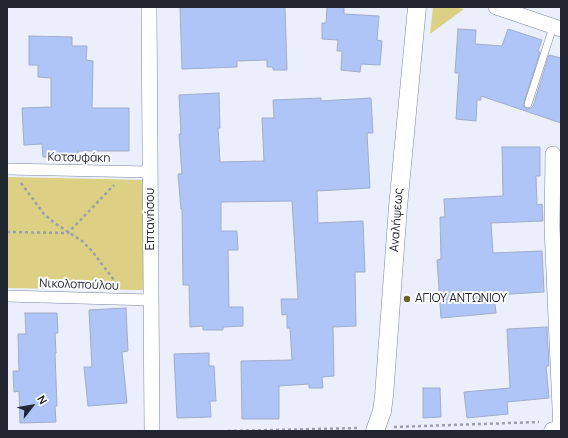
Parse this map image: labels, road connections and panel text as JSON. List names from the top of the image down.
{
  "streets": {
    "street": [
      "Κοτσυφάκη",
      "Επτανήσου",
      "Αναλήψεως",
      "Νικολοπούλου"
    ]
  },
  "crossings": [
    ["Κοτσυφάκη", "Επτανήσου"],
    ["Επτανήσου", "Νικολοπούλου"]
  ],
  "places": ["ΑΓΙΟΥ ΑΝΤΩΝΙΟΥ"],
  "north": "top right"
}
